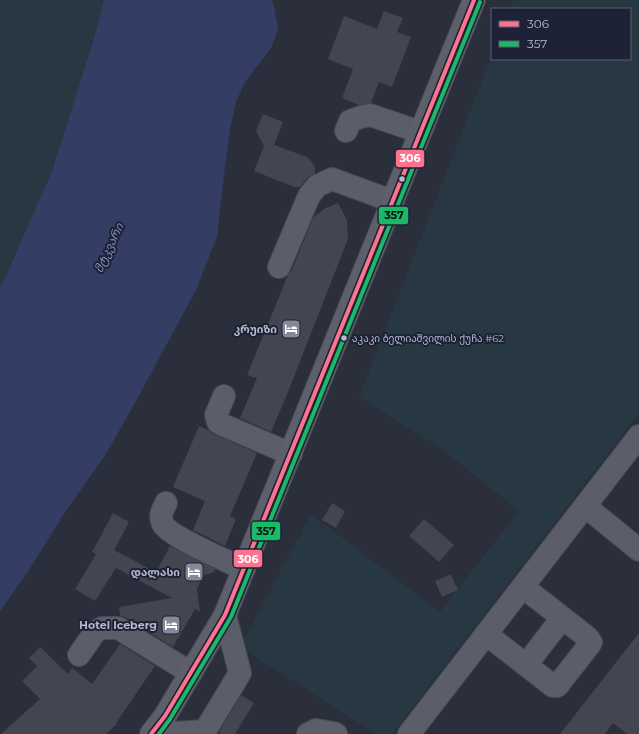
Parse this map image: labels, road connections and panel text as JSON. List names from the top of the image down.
{
  "water": ["მტკვარი"],
  "places": {
    "hotel": ["კრუიზი", "დალასი", "Hotel Iceberg"],
    "other": ["აკაკი ბელიაშვილის ქუჩა #62"]
  },
  "lines": ["transit line 306", "transit line 357"],
  "legend": ["306", "357"]
}
